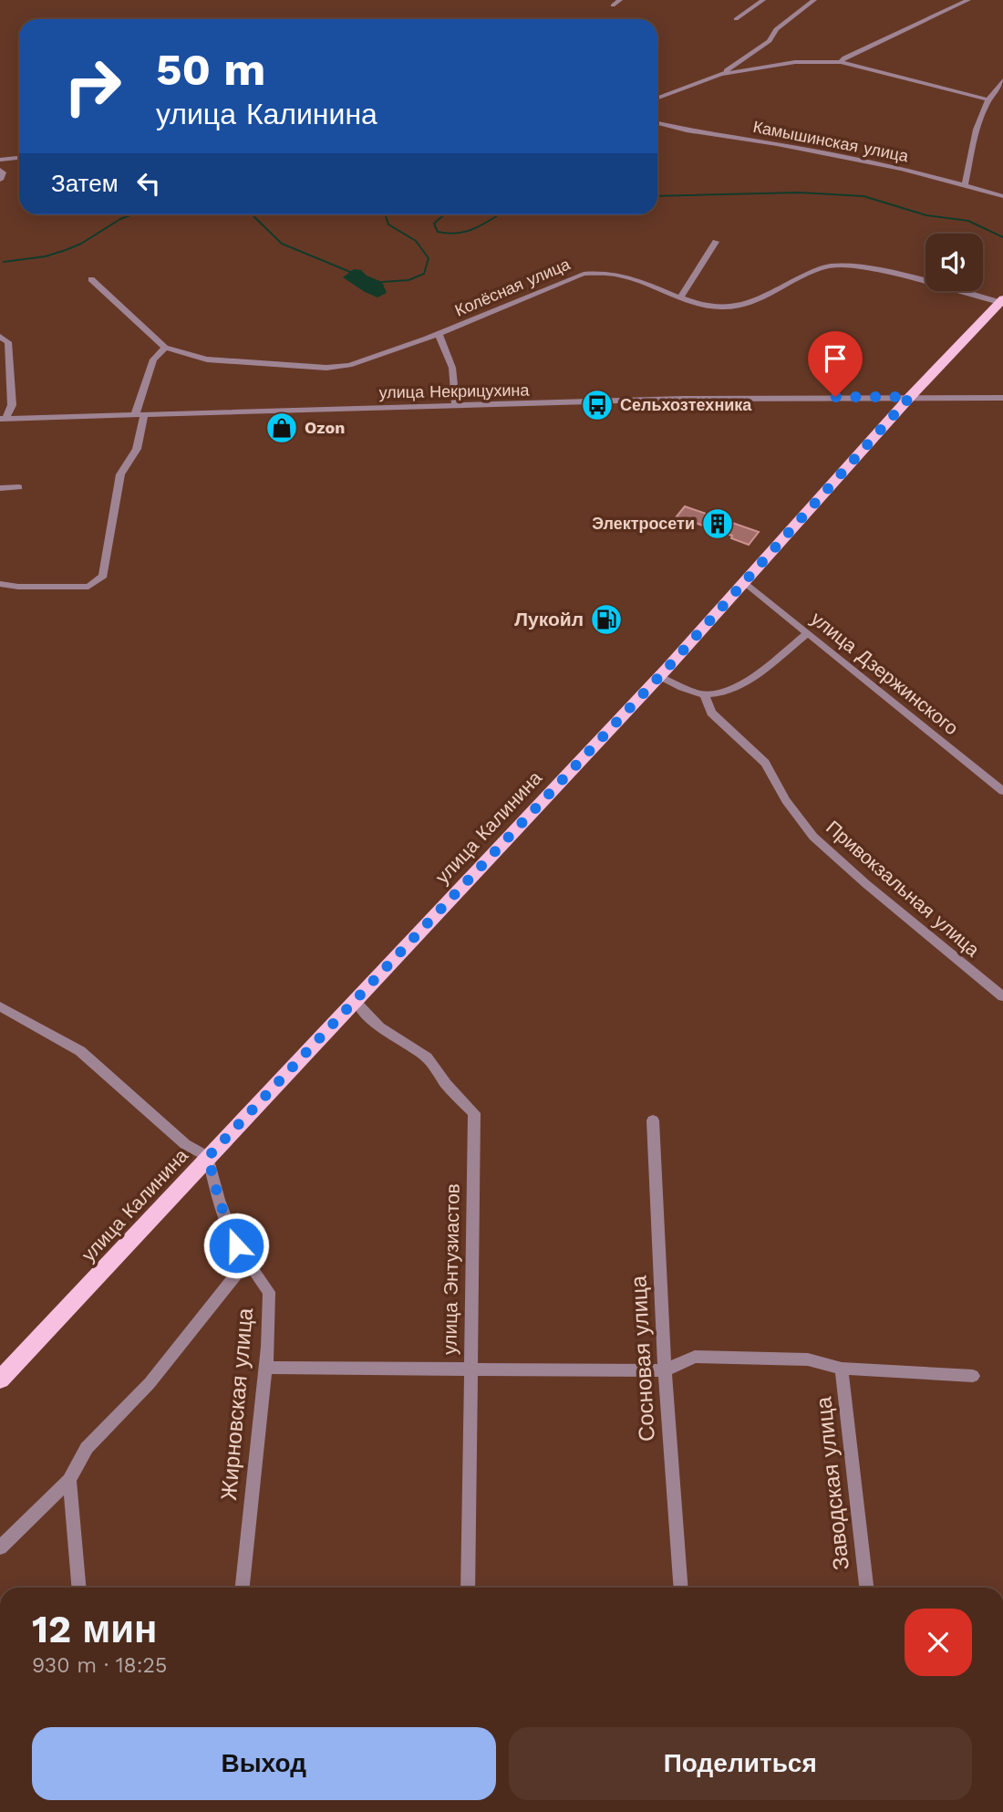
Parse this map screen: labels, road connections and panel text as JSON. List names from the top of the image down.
{
  "streets": {
    "main road": ["улица Калинина"],
    "street": [
      "Камышинская улица",
      "Колёсная улица",
      "улица Некрицухина",
      "улица Дзержинского",
      "Привокзальная улица",
      "улица Энтузиастов",
      "Сосновая улица",
      "Жирновская улица",
      "Заводская улица"
    ]
  },
  "crossings": [
    ["Колёсная улица", "улица Калинина"],
    ["улица Некрицухина", "улица Калинина"],
    ["улица Дзержинского", "улица Калинина"],
    ["улица Калинина", "улица Энтузиастов"],
    ["улица Калинина", "Жирновская улица"]
  ],
  "places": {
    "bus stop": ["Сельхозтехника"],
    "shop": ["Ozon"],
    "building": ["Электросети"],
    "fuel station": ["Лукойл"]
  },
  "page": {
    "turn": ["50 m", "улица Калинина"],
    "then": "Затем",
    "heading": ["12 мин", "930 m · 18:25"],
    "buttons": ["Выход", "Поделиться"]
  }
}
